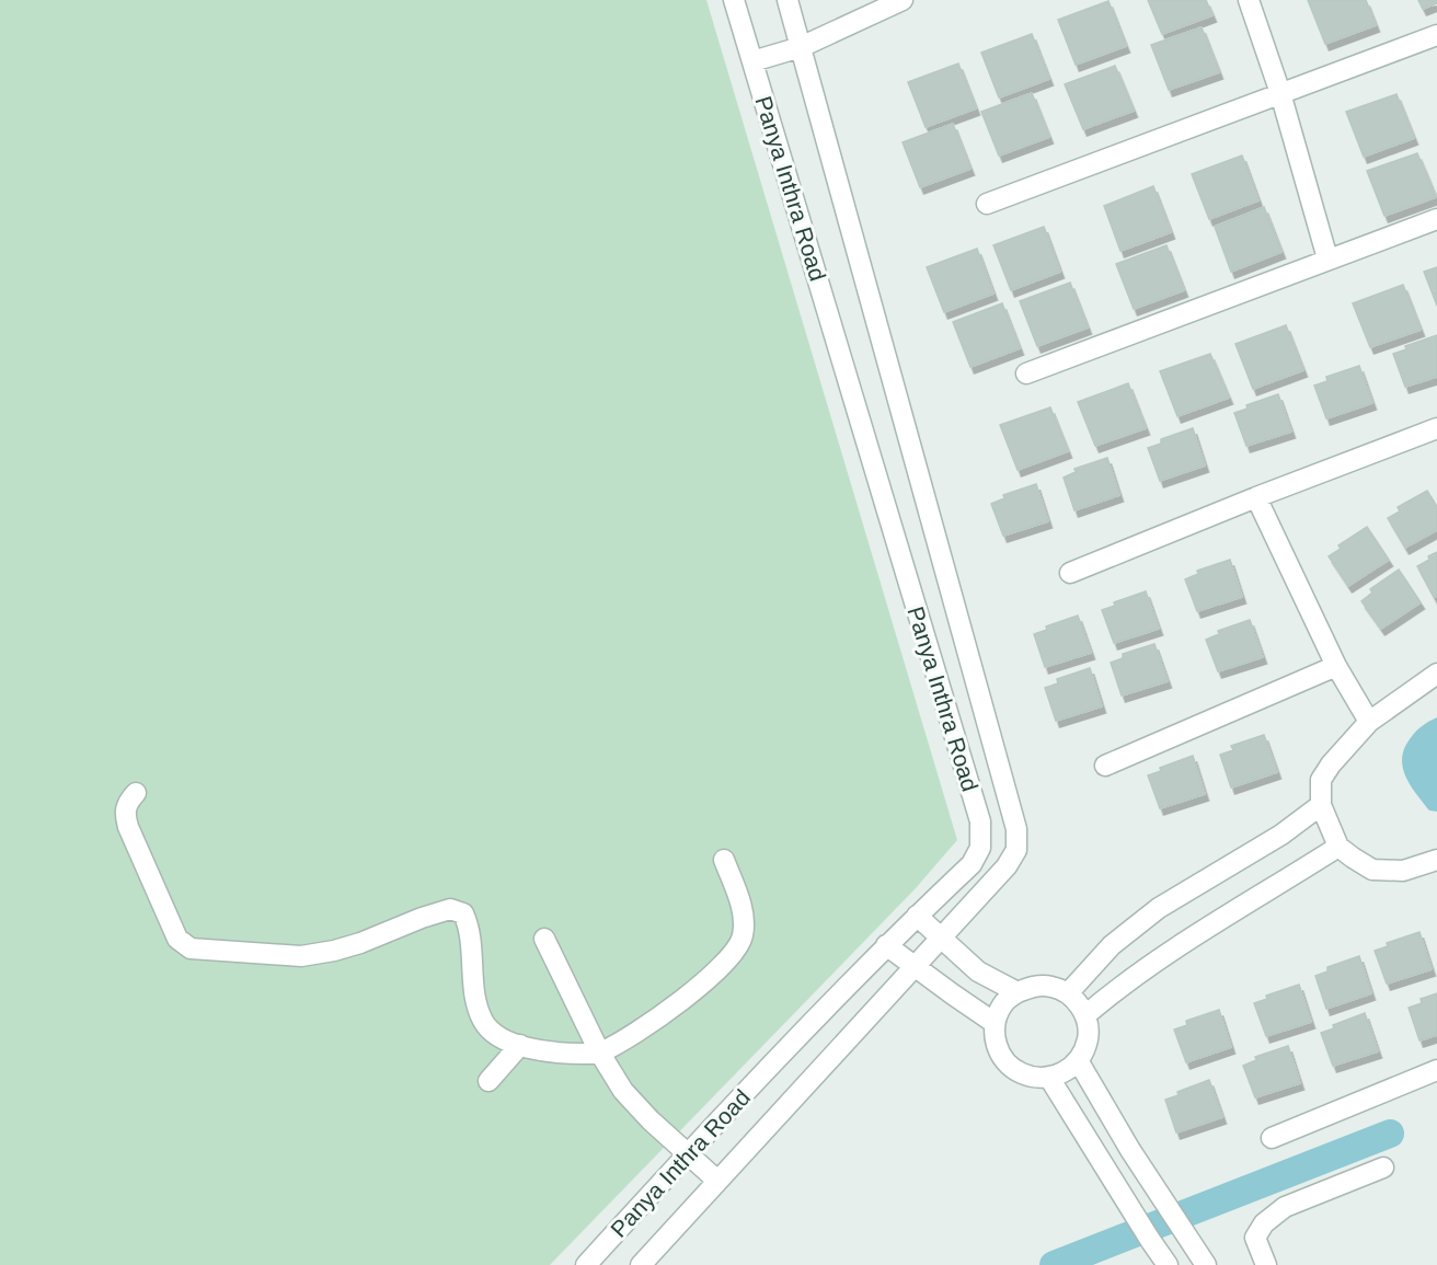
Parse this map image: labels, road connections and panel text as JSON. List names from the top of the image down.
{
  "streets": {
    "street": ["Panya Inthra Road"]
  }
}
